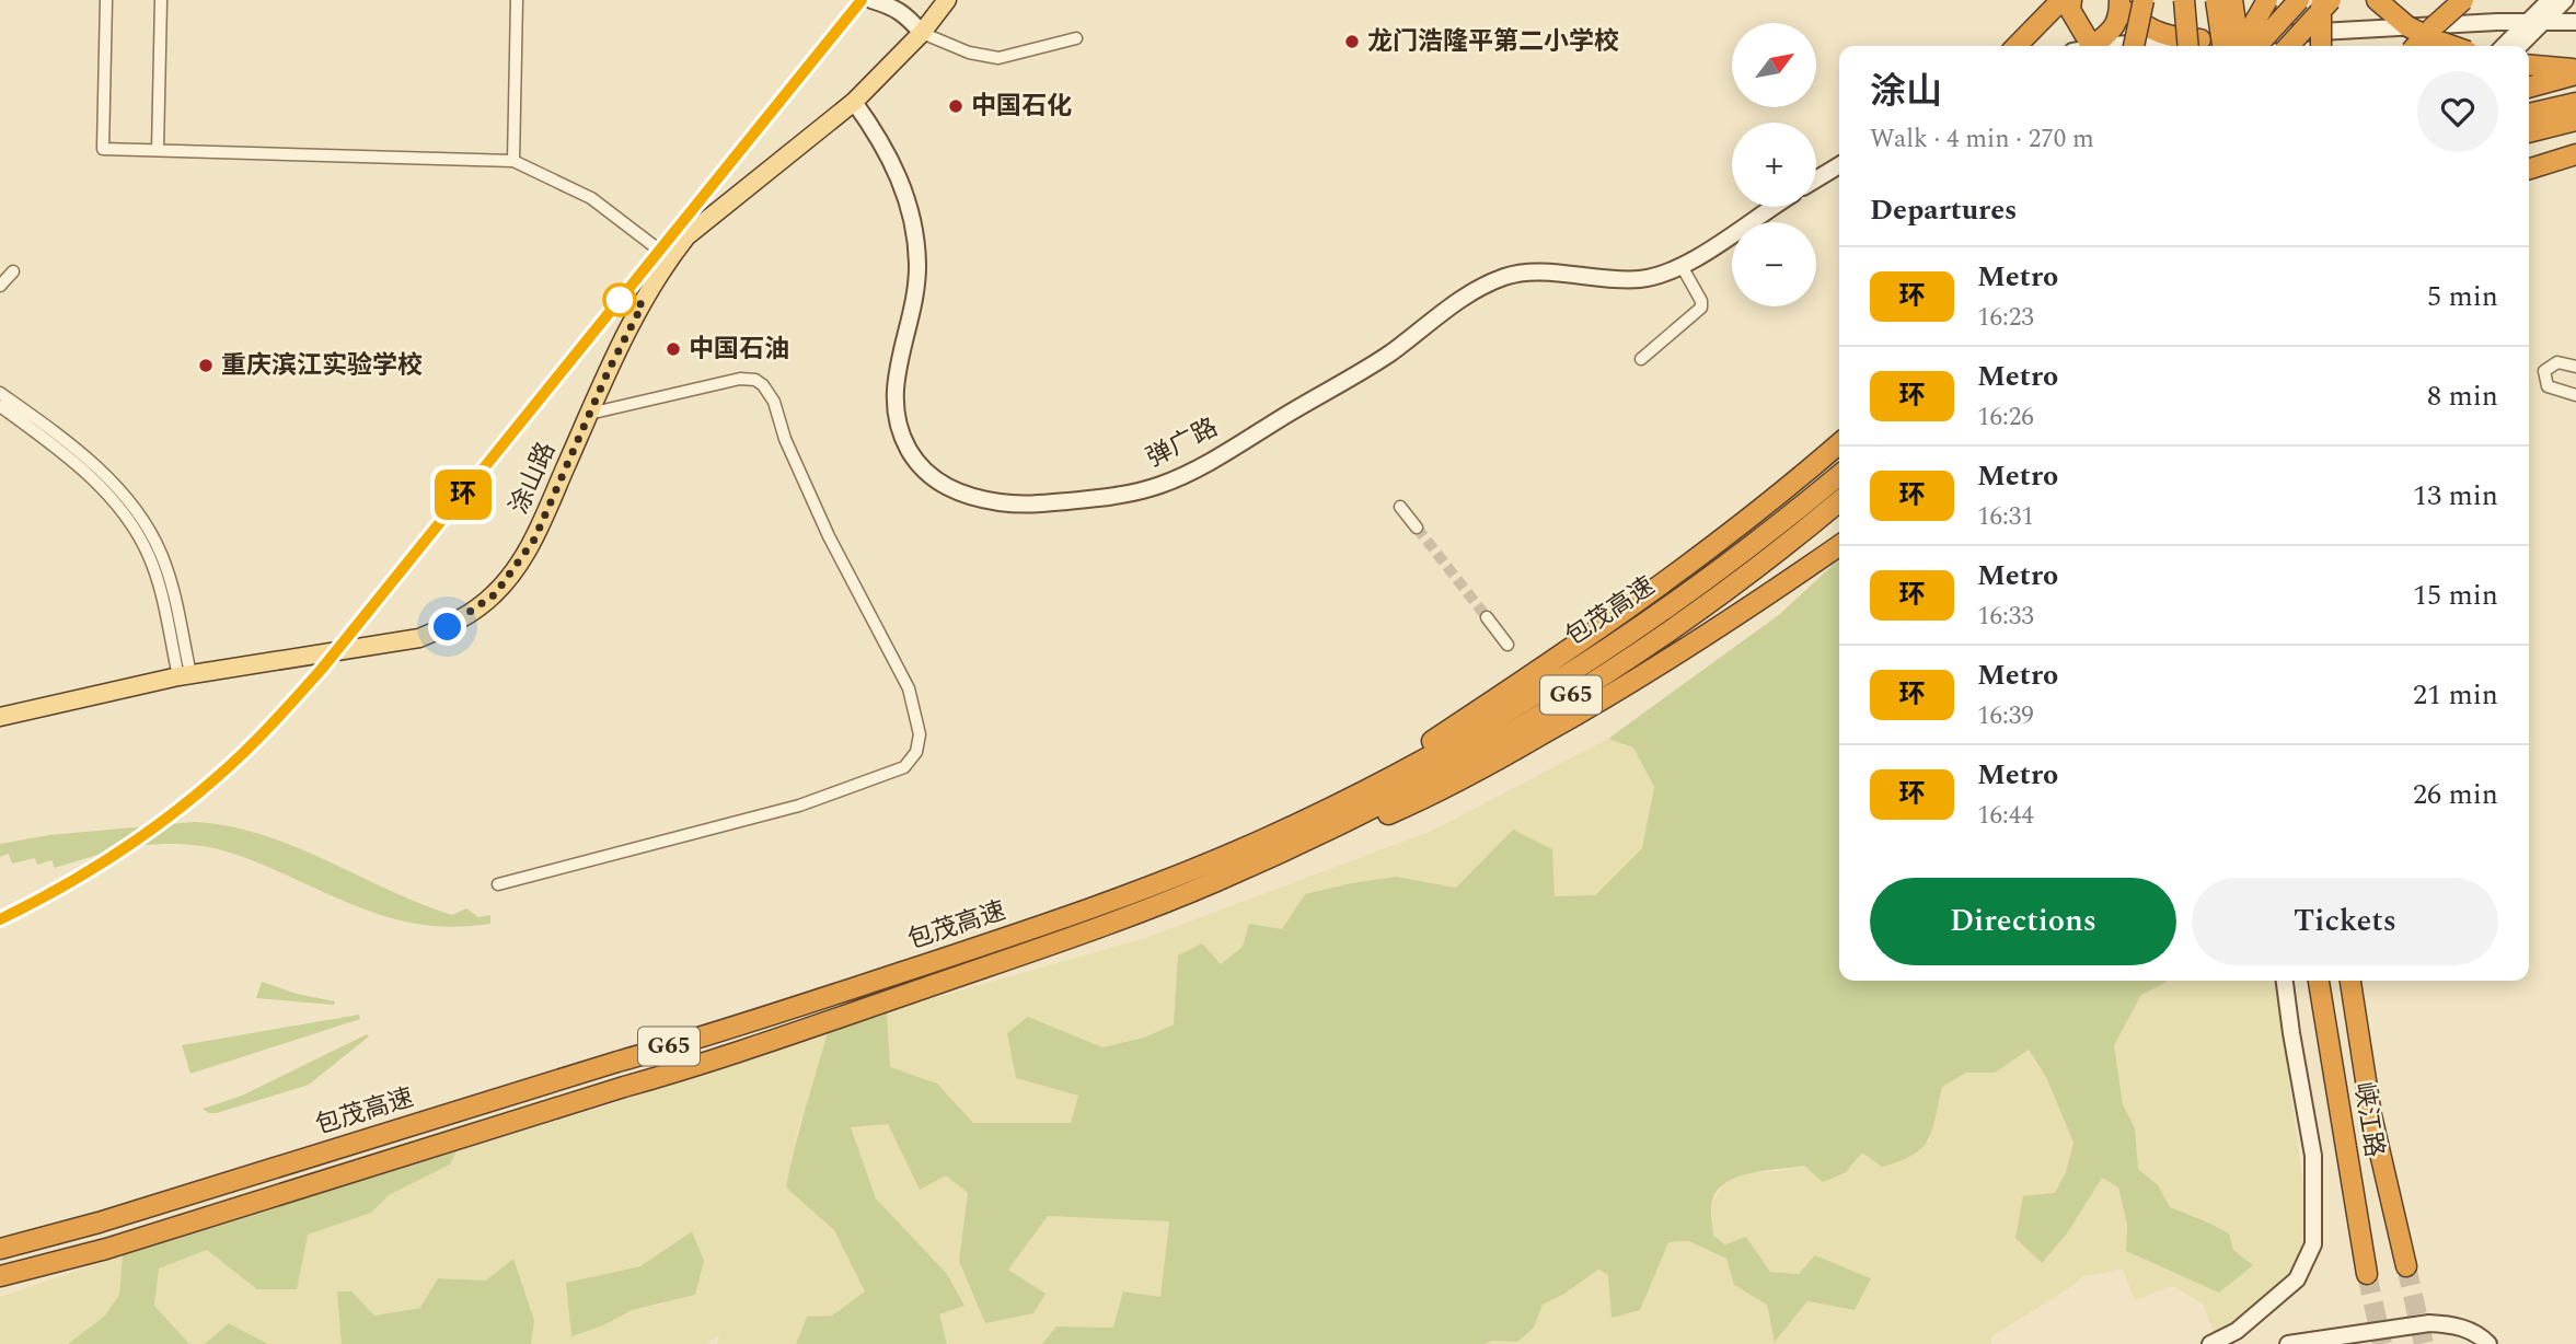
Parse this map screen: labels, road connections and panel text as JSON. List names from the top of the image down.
{
  "streets": {
    "highway": ["包茂高速", "G65", "峡江路"],
    "main road": ["弹广路", "涂山路"]
  },
  "crossings": [
    ["弹广路", "涂山路"]
  ],
  "places": [
    "龙门浩隆平第二小学校",
    "中国石化",
    "中国石油",
    "重庆滨江实验学校"
  ],
  "lines": ["metro line 环"],
  "north": "top right",
  "page": {
    "on_map": "环",
    "map_buttons": ["+", "−"],
    "heading": [
      ["涂山", "Walk · 4 min · 270 m"],
      "Departures"
    ],
    "list": [
      {
        "mark": "环",
        "name": "Metro",
        "note": "16:23",
        "value": "5 min"
      },
      {
        "mark": "环",
        "name": "Metro",
        "note": "16:26",
        "value": "8 min"
      },
      {
        "mark": "环",
        "name": "Metro",
        "note": "16:31",
        "value": "13 min"
      },
      {
        "mark": "环",
        "name": "Metro",
        "note": "16:33",
        "value": "15 min"
      },
      {
        "mark": "环",
        "name": "Metro",
        "note": "16:39",
        "value": "21 min"
      },
      {
        "mark": "环",
        "name": "Metro",
        "note": "16:44",
        "value": "26 min"
      }
    ],
    "buttons": ["Directions", "Tickets"]
  }
}
